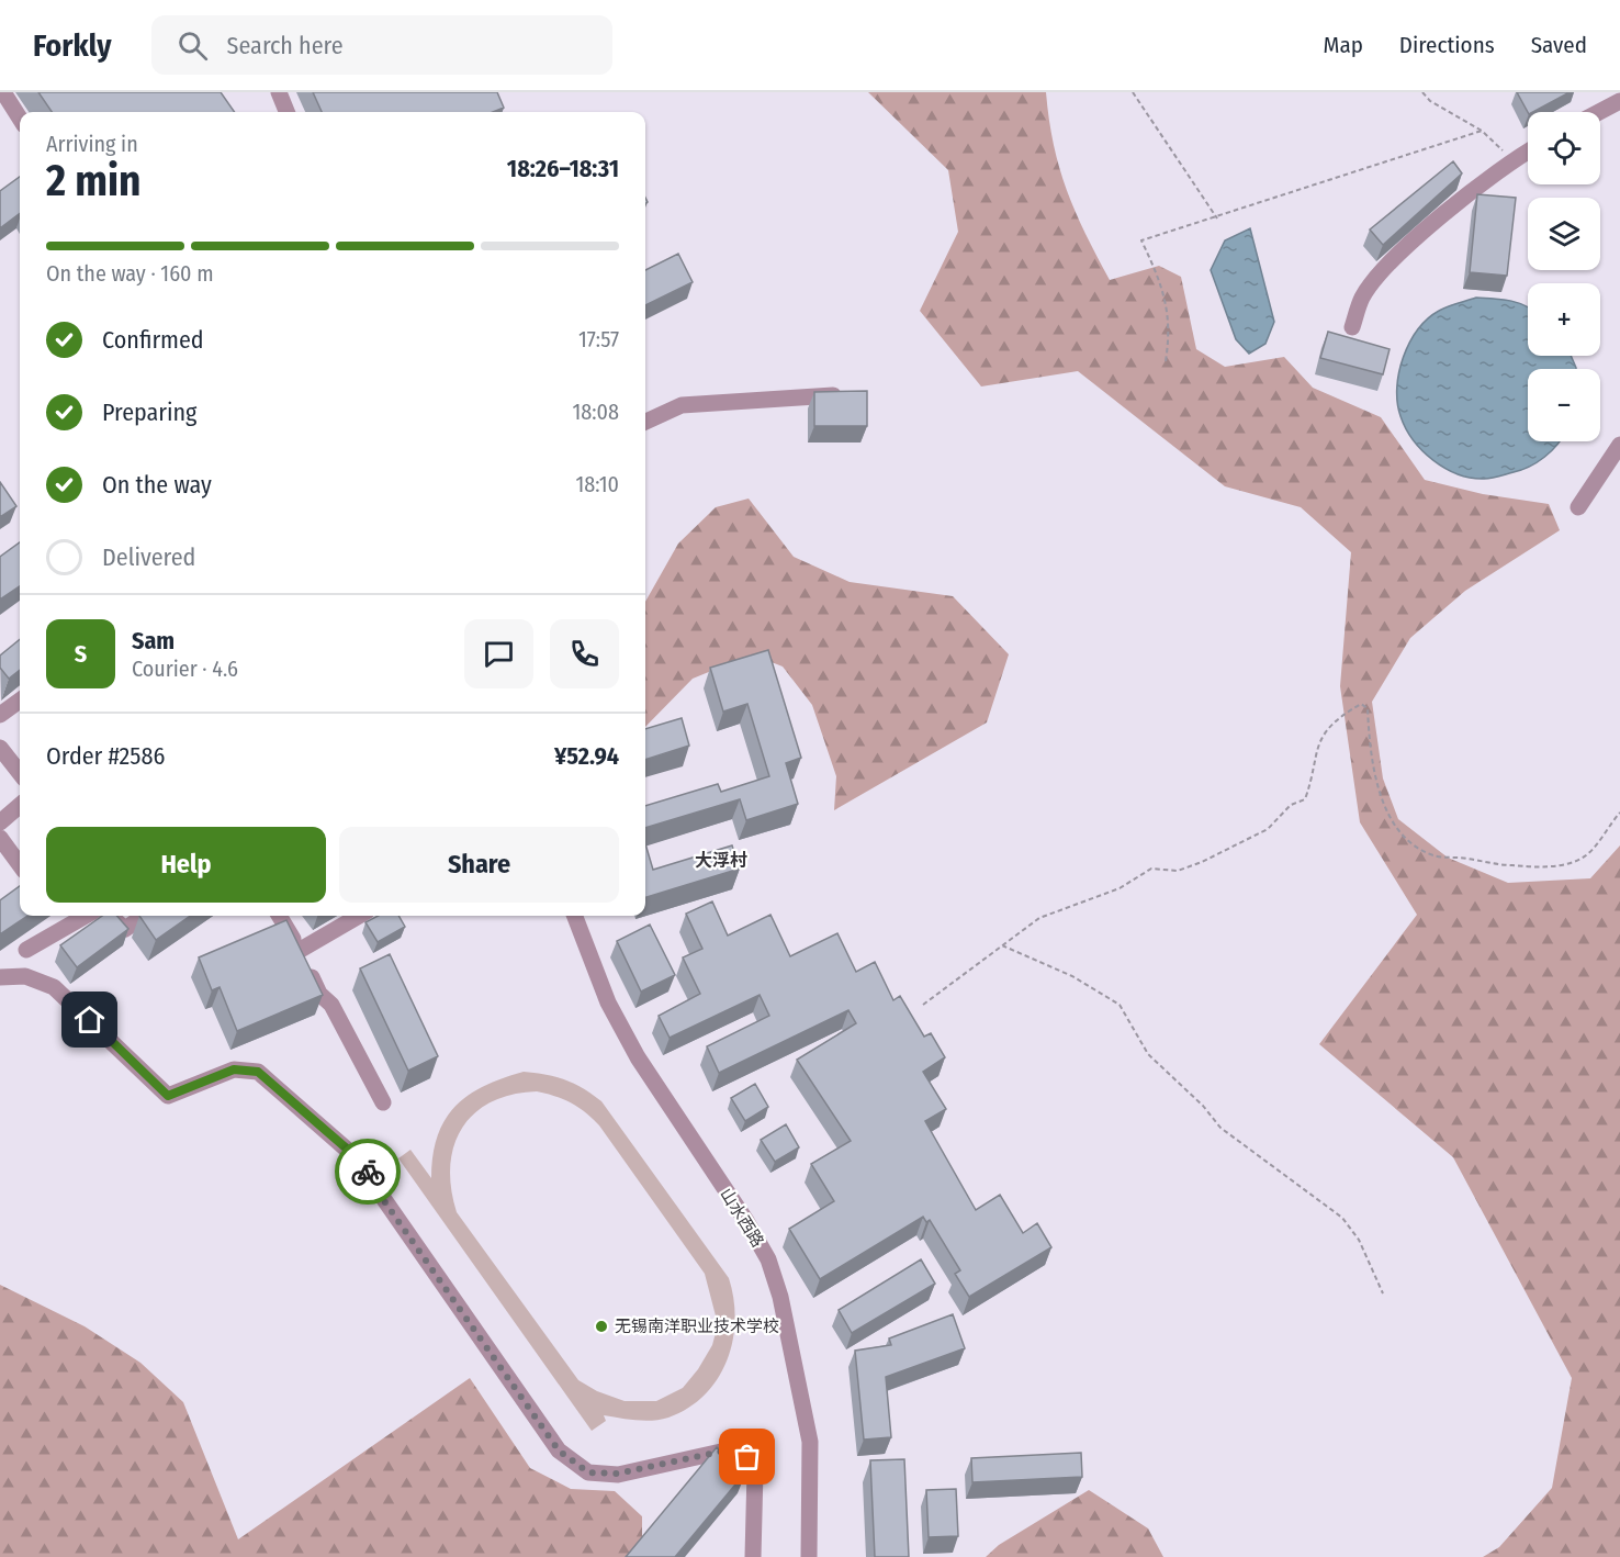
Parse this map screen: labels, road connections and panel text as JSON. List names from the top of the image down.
{
  "streets": {
    "street": ["山水西路"]
  },
  "districts": ["大浮村"],
  "places": ["无锡南洋职业技术学校"],
  "page": {
    "header": "Forkly",
    "search": "Search here",
    "nav": ["Map", "Directions", "Saved"],
    "map_buttons": ["+", "−"],
    "heading": ["2 min", "Arriving in", "18:26–18:31"],
    "panel": [
      "Sam",
      "Courier · 4.6",
      "Order #2586",
      "¥52.94"
    ],
    "bar": "On the way · 160 m",
    "list": [
      ["Confirmed", "17:57"],
      ["Preparing", "18:08"],
      ["On the way", "18:10"],
      "Delivered"
    ],
    "round": "S",
    "buttons": ["Help", "Share"]
  }
}
